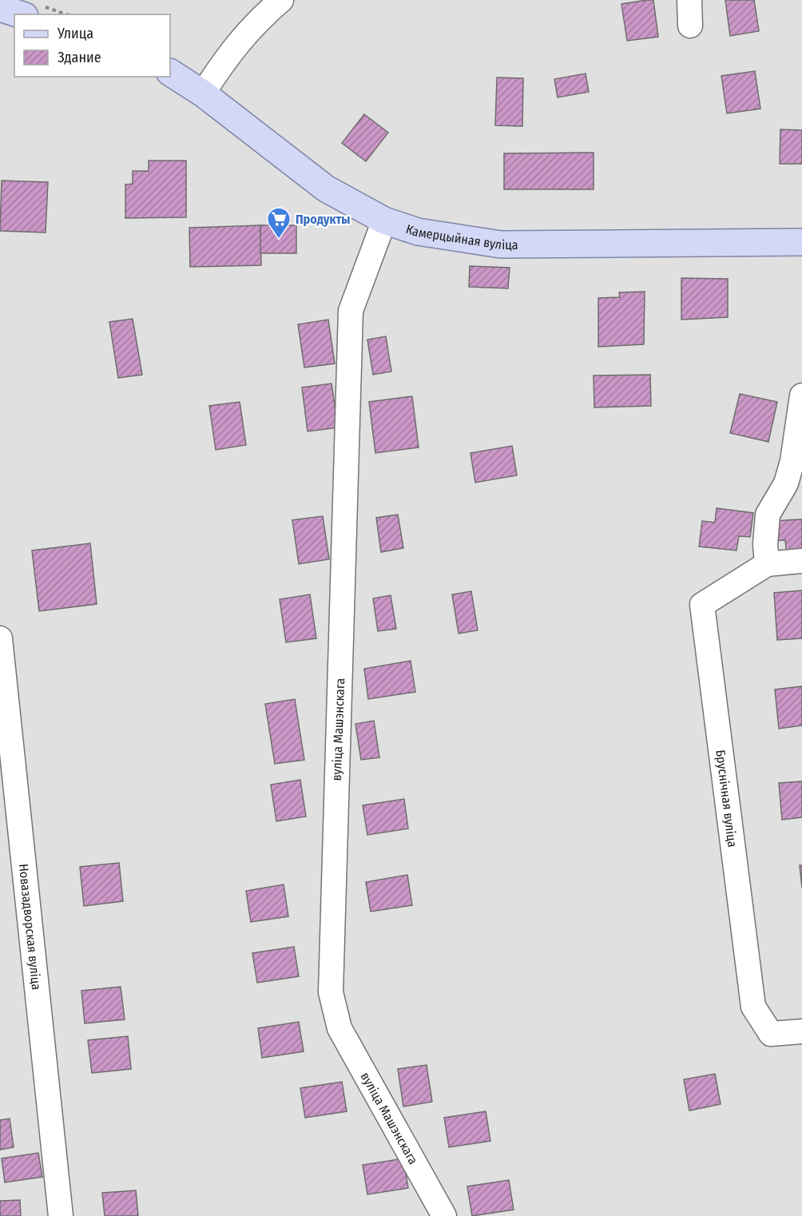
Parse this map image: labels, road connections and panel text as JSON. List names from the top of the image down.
{
  "streets": {
    "main road": ["Камерцыйная вуліца"],
    "street": ["вуліца Машэнскага", "Бруснічная вуліца", "Новазадворская вуліца"]
  },
  "crossings": [
    ["Камерцыйная вуліца", "вуліца Машэнскага"]
  ],
  "places": {
    "supermarket": ["Продукты"]
  },
  "legend": ["Улица", "Здание"]
}
